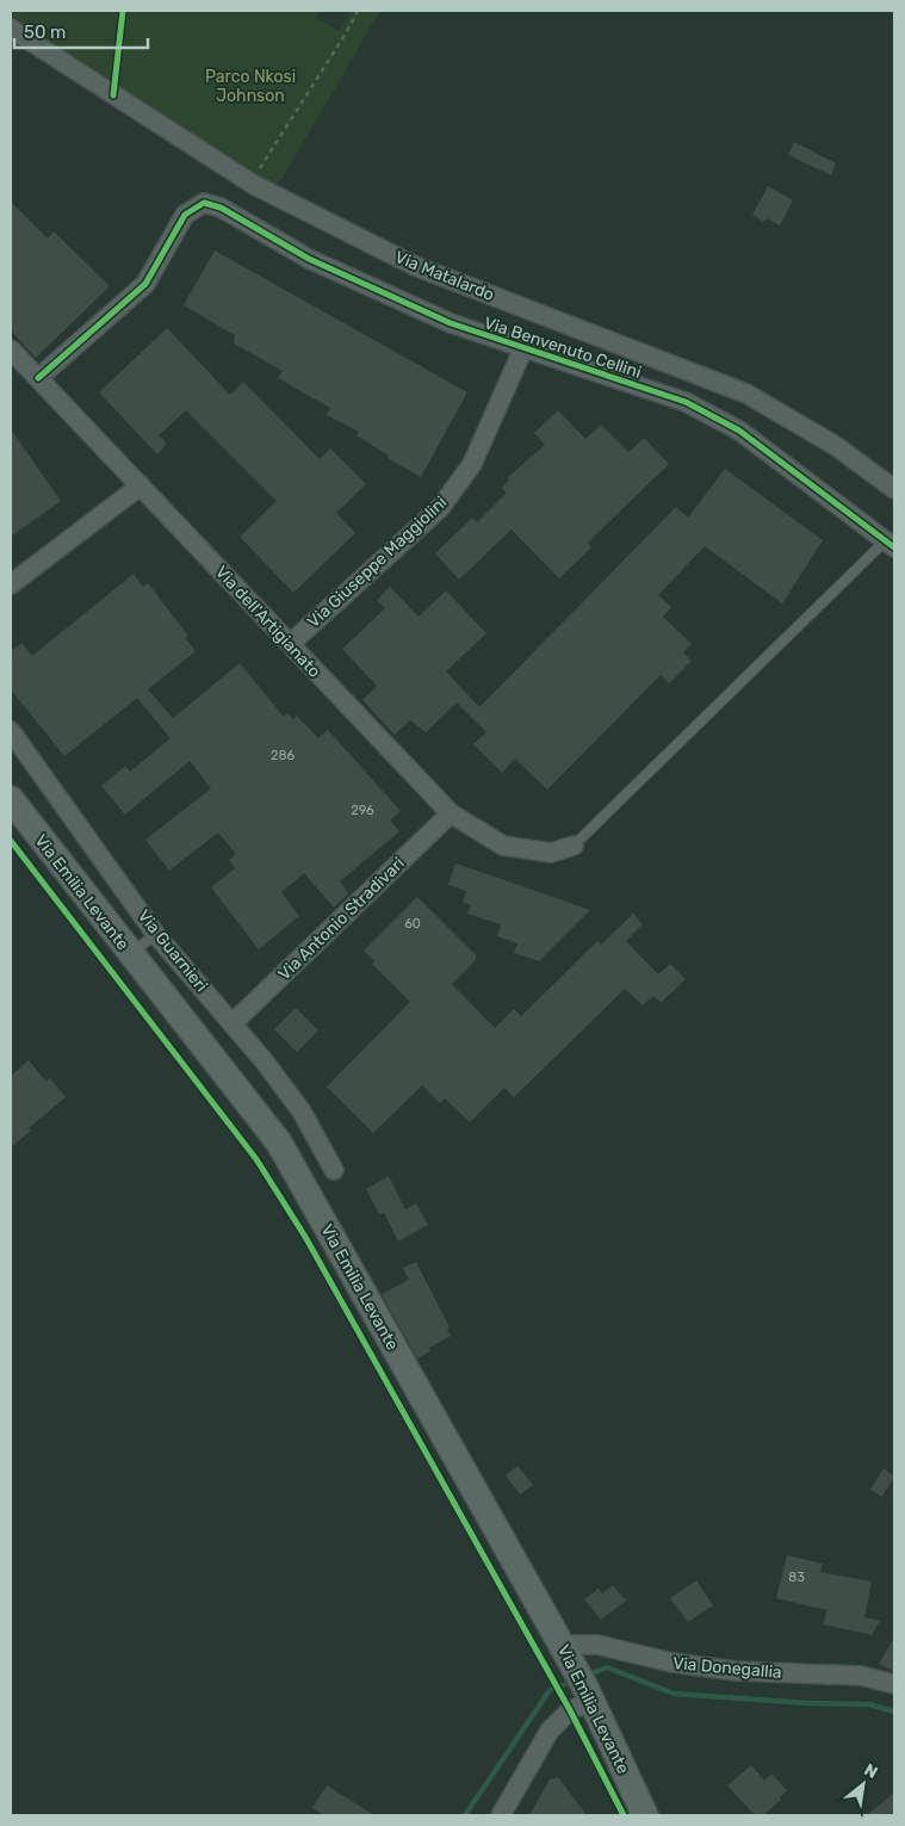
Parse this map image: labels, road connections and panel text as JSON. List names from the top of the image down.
{
  "streets": {
    "main road": ["Via Emilia Levante"],
    "street": [
      "Via Matalardo",
      "Via Benvenuto Cellini",
      "Via Giuseppe Maggiolini",
      "Via dell'Artigianato",
      "Via Antonio Stradivari",
      "Via Guarnieri",
      "Via Donegallia"
    ]
  },
  "crossings": [
    ["Via Benvenuto Cellini", "Via Giuseppe Maggiolini"],
    ["Via Benvenuto Cellini", "Via dell'Artigianato"],
    ["Via Giuseppe Maggiolini", "Via dell'Artigianato"],
    ["Via dell'Artigianato", "Via Antonio Stradivari"],
    ["Via Emilia Levante", "Via Donegallia"],
    ["Via Antonio Stradivari", "Via Guarnieri"]
  ],
  "parks": ["Parco Nkosi Johnson"],
  "house_numbers": [
    "286",
    "296",
    "60",
    "83"
  ],
  "scale_bar": "50 m",
  "north": "top right"
}
